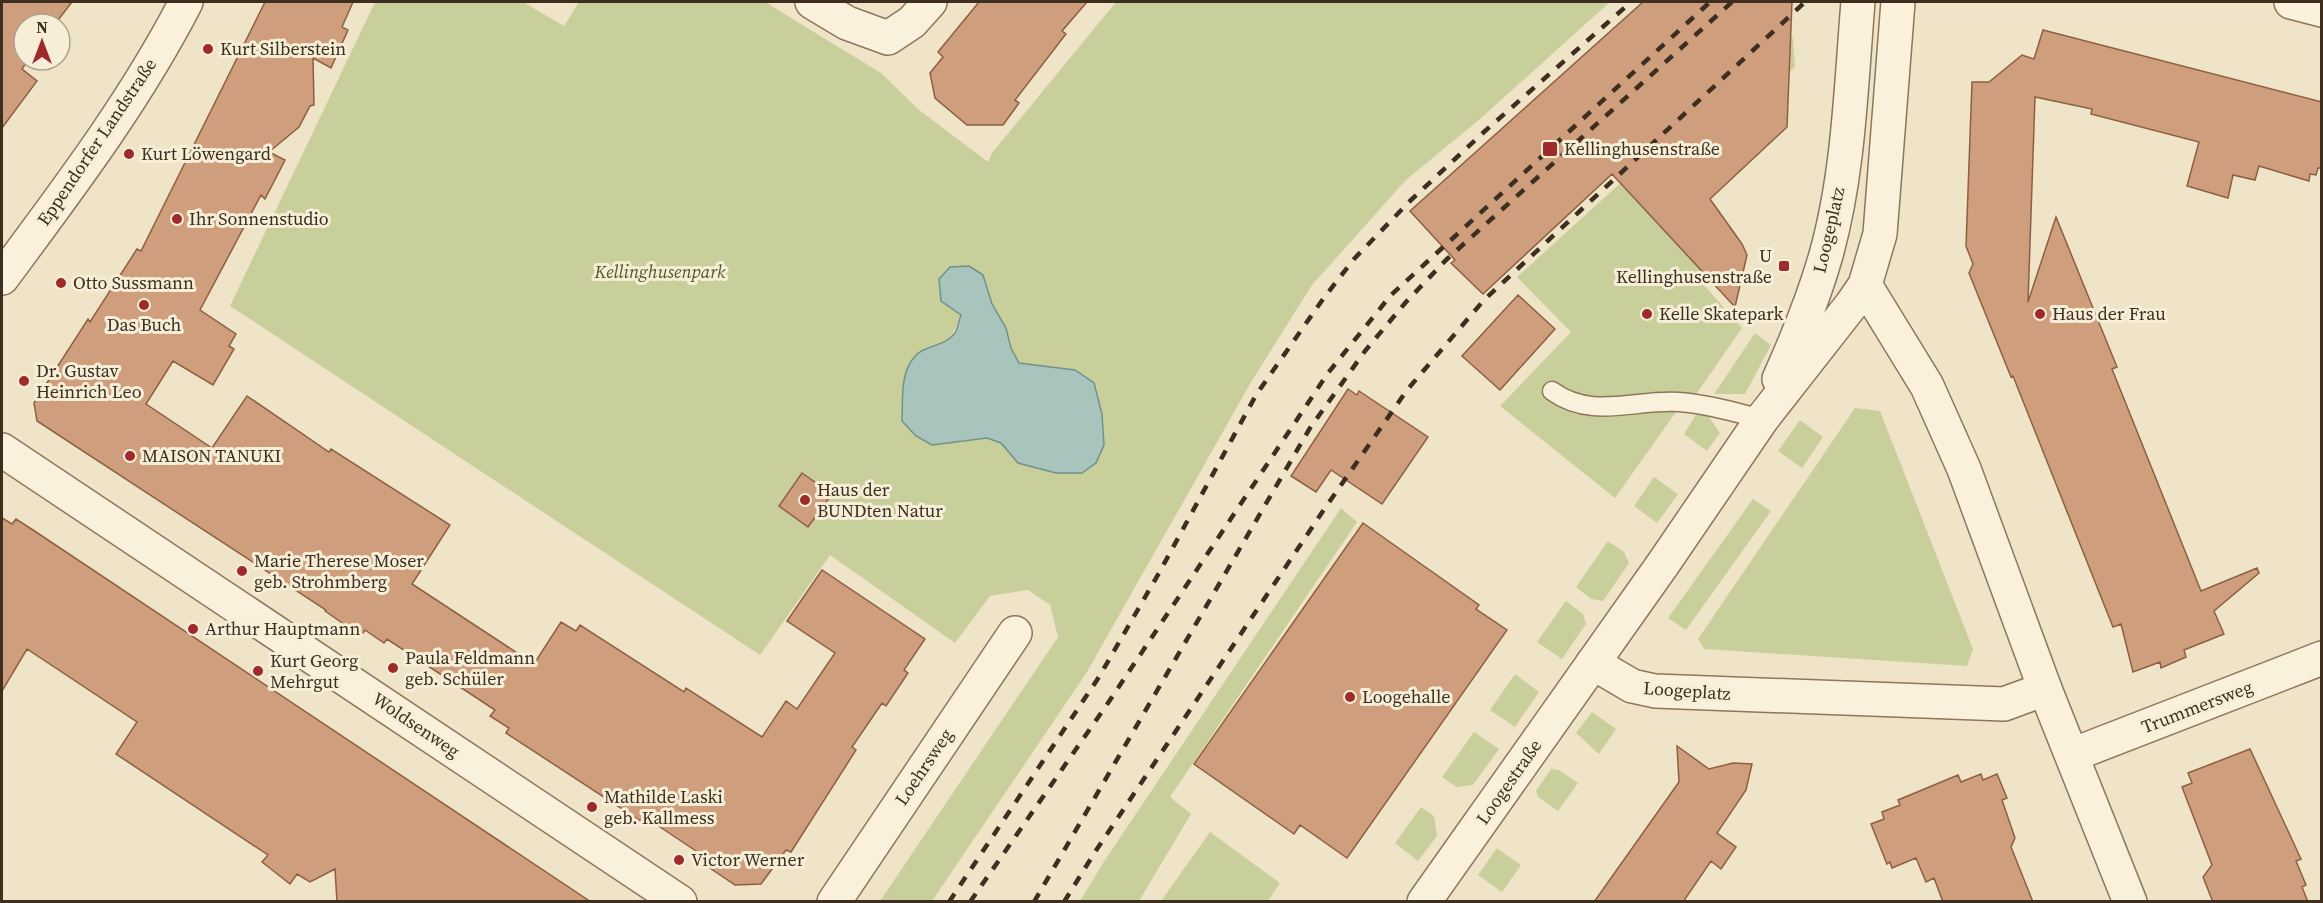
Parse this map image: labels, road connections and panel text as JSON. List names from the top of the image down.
{
  "streets": {
    "street": [
      "Eppendorfer Landstraße",
      "Loogeplatz",
      "Trummersweg",
      "Woldsenweg",
      "Loehrsweg",
      "Loogestraße"
    ]
  },
  "crossings": [
    ["Loogeplatz", "Loogestraße"]
  ],
  "parks": ["Kellinghusenpark"],
  "places": {
    "other": [
      "Kurt Silberstein",
      "Kurt Löwengard",
      "Ihr Sonnenstudio",
      "Otto Sussmann",
      "Das Buch",
      "Kelle Skatepark",
      "Haus der Frau",
      "Dr. Gustav Heinrich Leo",
      "MAISON TANUKI",
      "Haus der BUNDten Natur",
      "Marie Therese Moser geb. Strohmberg",
      "Arthur Hauptmann",
      "Paula Feldmann geb. Schüler",
      "Kurt Georg Mehrgut",
      "Loogehalle",
      "Mathilde Laski geb. Kallmess",
      "Victor Werner"
    ],
    "transit": ["Kellinghusenstraße", "U Kellinghusenstraße"]
  },
  "north": "top"
}
